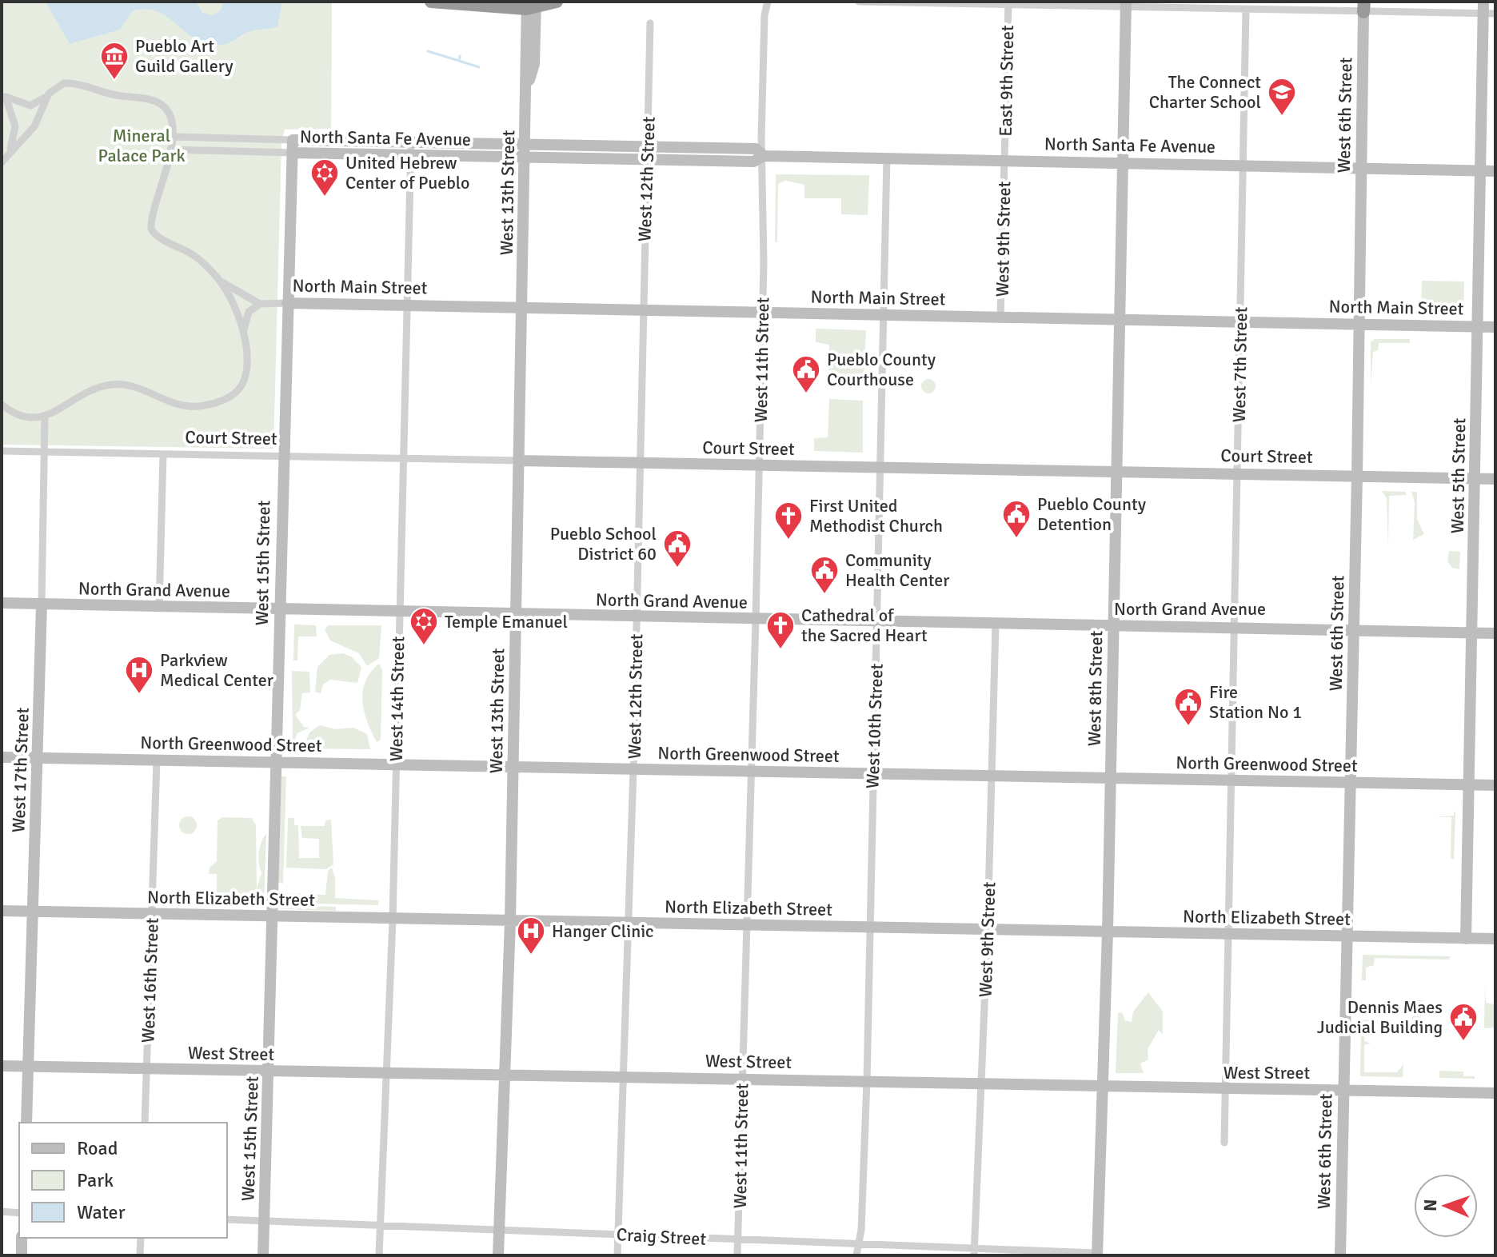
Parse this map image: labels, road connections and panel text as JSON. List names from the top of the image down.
{
  "streets": {
    "street": [
      "East 9th Street",
      "West 6th Street",
      "North Santa Fe Avenue",
      "West 12th Street",
      "West 13th Street",
      "West 9th Street",
      "North Main Street",
      "West 11th Street",
      "West 7th Street",
      "Court Street",
      "West 5th Street",
      "West 15th Street",
      "North Grand Avenue",
      "West 8th Street",
      "West 14th Street",
      "West 10th Street",
      "North Greenwood Street",
      "West 17th Street",
      "North Elizabeth Street",
      "West 16th Street",
      "West Street",
      "Craig Street"
    ]
  },
  "crossings": [
    ["East 9th Street", "North Santa Fe Avenue"],
    ["East 9th Street", "West 9th Street"],
    ["West 6th Street", "North Santa Fe Avenue"],
    ["West 6th Street", "North Main Street"],
    ["West 6th Street", "Court Street"],
    ["West 6th Street", "North Grand Avenue"],
    ["West 6th Street", "North Greenwood Street"],
    ["West 6th Street", "North Elizabeth Street"],
    ["West 6th Street", "West Street"],
    ["North Santa Fe Avenue", "West 12th Street"],
    ["North Santa Fe Avenue", "West 13th Street"],
    ["North Santa Fe Avenue", "West 9th Street"],
    ["North Santa Fe Avenue", "West 11th Street"],
    ["North Santa Fe Avenue", "West 7th Street"],
    ["North Santa Fe Avenue", "West 5th Street"],
    ["North Santa Fe Avenue", "West 15th Street"],
    ["North Santa Fe Avenue", "West 8th Street"],
    ["North Santa Fe Avenue", "West 14th Street"],
    ["North Santa Fe Avenue", "West 10th Street"],
    ["West 12th Street", "North Main Street"],
    ["West 12th Street", "Court Street"],
    ["West 12th Street", "North Grand Avenue"],
    ["West 12th Street", "North Greenwood Street"],
    ["West 12th Street", "North Elizabeth Street"],
    ["West 12th Street", "West Street"],
    ["West 12th Street", "Craig Street"],
    ["West 13th Street", "North Main Street"],
    ["West 13th Street", "Court Street"],
    ["West 13th Street", "North Grand Avenue"],
    ["West 13th Street", "North Greenwood Street"],
    ["West 13th Street", "North Elizabeth Street"],
    ["West 13th Street", "West Street"],
    ["West 13th Street", "Craig Street"],
    ["West 9th Street", "North Main Street"],
    ["West 9th Street", "North Grand Avenue"],
    ["West 9th Street", "North Greenwood Street"],
    ["West 9th Street", "North Elizabeth Street"],
    ["West 9th Street", "West Street"],
    ["West 9th Street", "Craig Street"],
    ["North Main Street", "West 11th Street"],
    ["North Main Street", "West 7th Street"],
    ["North Main Street", "West 5th Street"],
    ["North Main Street", "West 15th Street"],
    ["North Main Street", "West 8th Street"],
    ["North Main Street", "West 14th Street"],
    ["North Main Street", "West 10th Street"],
    ["West 11th Street", "Court Street"],
    ["West 11th Street", "North Grand Avenue"],
    ["West 11th Street", "North Greenwood Street"],
    ["West 11th Street", "North Elizabeth Street"],
    ["West 11th Street", "West Street"],
    ["West 11th Street", "Craig Street"],
    ["West 7th Street", "Court Street"],
    ["West 7th Street", "North Grand Avenue"],
    ["West 7th Street", "North Greenwood Street"],
    ["West 7th Street", "North Elizabeth Street"],
    ["West 7th Street", "West Street"],
    ["Court Street", "West 5th Street"],
    ["Court Street", "West 15th Street"],
    ["Court Street", "West 8th Street"],
    ["Court Street", "West 14th Street"],
    ["Court Street", "West 10th Street"],
    ["Court Street", "West 17th Street"],
    ["West 5th Street", "North Grand Avenue"],
    ["West 5th Street", "North Greenwood Street"],
    ["West 5th Street", "North Elizabeth Street"],
    ["West 15th Street", "North Grand Avenue"],
    ["West 15th Street", "North Greenwood Street"],
    ["West 15th Street", "North Elizabeth Street"],
    ["West 15th Street", "West Street"],
    ["West 15th Street", "Craig Street"],
    ["North Grand Avenue", "West 8th Street"],
    ["North Grand Avenue", "West 14th Street"],
    ["North Grand Avenue", "West 10th Street"],
    ["North Grand Avenue", "West 17th Street"],
    ["West 8th Street", "North Greenwood Street"],
    ["West 8th Street", "North Elizabeth Street"],
    ["West 8th Street", "West Street"],
    ["West 8th Street", "Craig Street"],
    ["West 14th Street", "North Greenwood Street"],
    ["West 14th Street", "North Elizabeth Street"],
    ["West 14th Street", "West Street"],
    ["West 14th Street", "Craig Street"],
    ["West 10th Street", "North Greenwood Street"],
    ["West 10th Street", "North Elizabeth Street"],
    ["West 10th Street", "West Street"],
    ["West 10th Street", "Craig Street"],
    ["North Greenwood Street", "West 17th Street"],
    ["North Greenwood Street", "West 16th Street"],
    ["West 17th Street", "North Elizabeth Street"],
    ["West 17th Street", "West Street"],
    ["North Elizabeth Street", "West 16th Street"],
    ["West 16th Street", "West Street"]
  ],
  "parks": ["Mineral Palace Park"],
  "places": {
    "museum": ["Pueblo Art Guild Gallery"],
    "school or university": ["The Connect Charter School"],
    "synagogue": ["United Hebrew Center of Pueblo", "Temple Emanuel"],
    "public building": [
      "Pueblo County Courthouse",
      "Pueblo County Detention",
      "Pueblo School District 60",
      "Community Health Center",
      "Fire Station No 1",
      "Dennis Maes Judicial Building"
    ],
    "church": ["First United Methodist Church", "Cathedral of the Sacred Heart"],
    "hospital": ["Parkview Medical Center", "Hanger Clinic"]
  },
  "legend": ["Road", "Park", "Water"],
  "north": "left"
}
